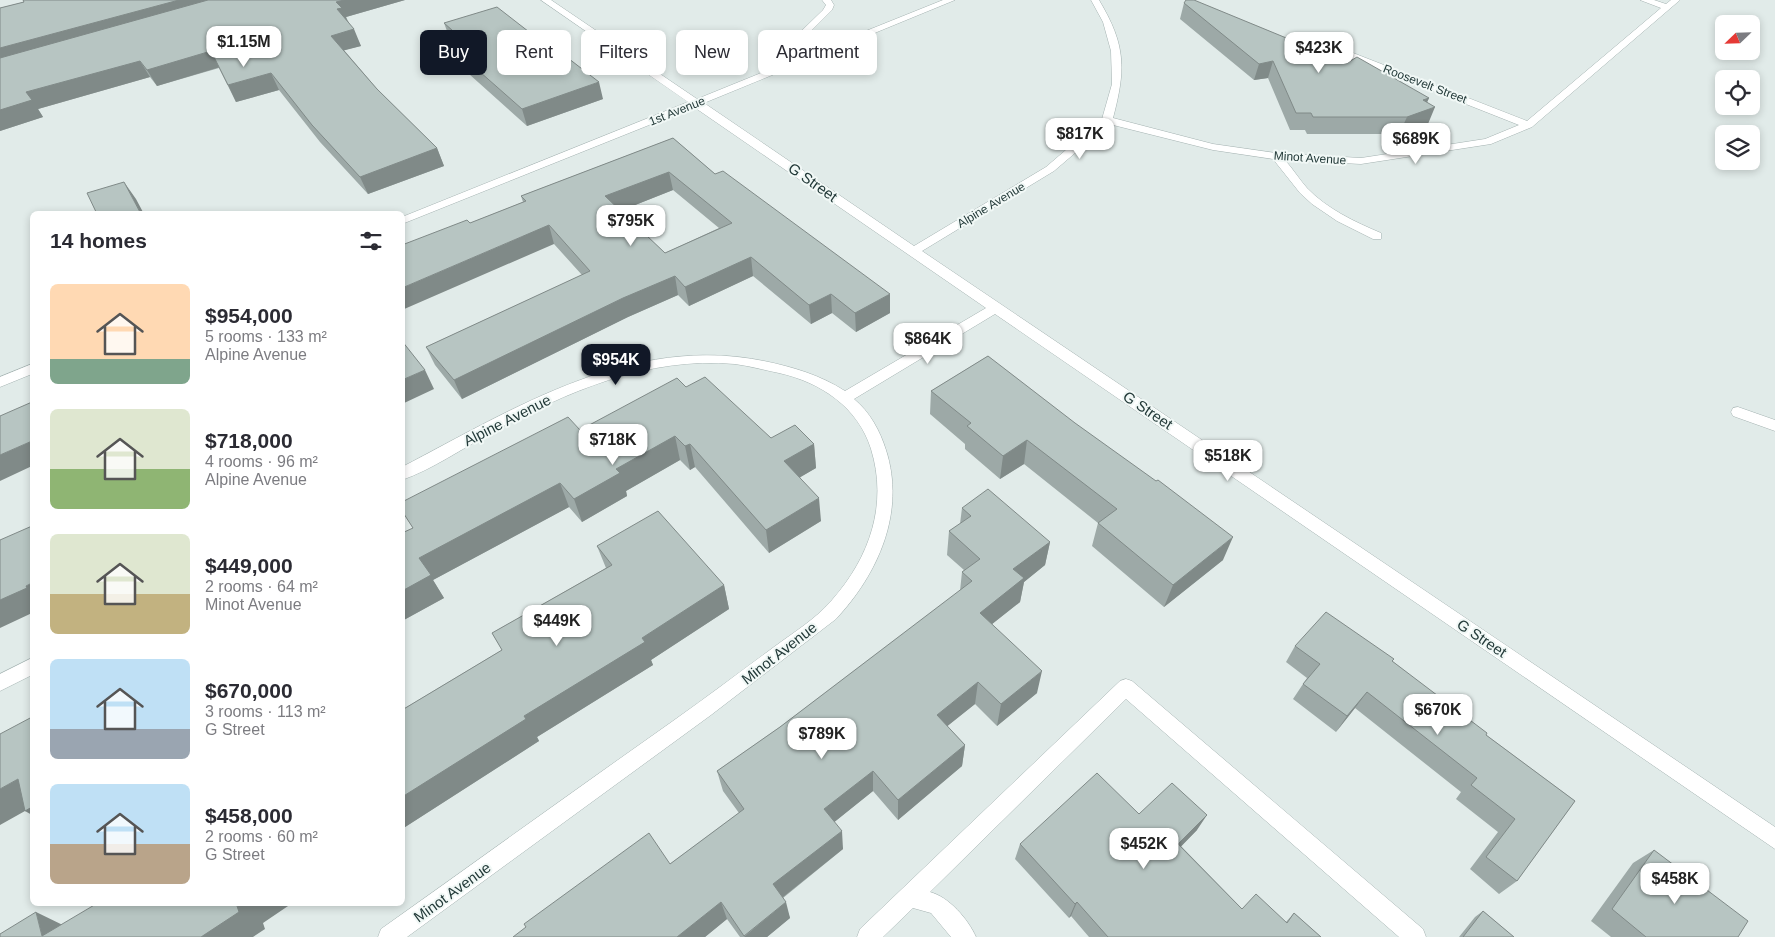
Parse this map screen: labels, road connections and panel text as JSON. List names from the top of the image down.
{
  "streets": {
    "street": [
      "Roosevelt Street",
      "1st Avenue",
      "Minot Avenue",
      "G Street",
      "Alpine Avenue"
    ]
  },
  "crossings": [
    ["Roosevelt Street", "Minot Avenue"],
    ["1st Avenue", "G Street"],
    ["Minot Avenue", "Alpine Avenue"],
    ["G Street", "Alpine Avenue"]
  ],
  "north": "bottom left",
  "page": {
    "price": [
      "$1.15M",
      "$423K",
      "$817K",
      "$689K",
      "$795K",
      "$864K",
      "$954K",
      "$718K",
      "$518K",
      "$449K",
      "$670K",
      "$789K",
      "$452K",
      "$458K"
    ],
    "chip": [
      "Buy",
      "Rent",
      "Filters",
      "New",
      "Apartment"
    ],
    "heading": "14 homes",
    "list": [
      {
        "name": "$954,000",
        "note": "5 rooms · 133 m² · Alpine Avenue"
      },
      {
        "name": "$718,000",
        "note": "4 rooms · 96 m² · Alpine Avenue"
      },
      {
        "name": "$449,000",
        "note": "2 rooms · 64 m² · Minot Avenue"
      },
      {
        "name": "$670,000",
        "note": "3 rooms · 113 m² · G Street"
      },
      {
        "name": "$458,000",
        "note": "2 rooms · 60 m² · G Street"
      }
    ]
  }
}
